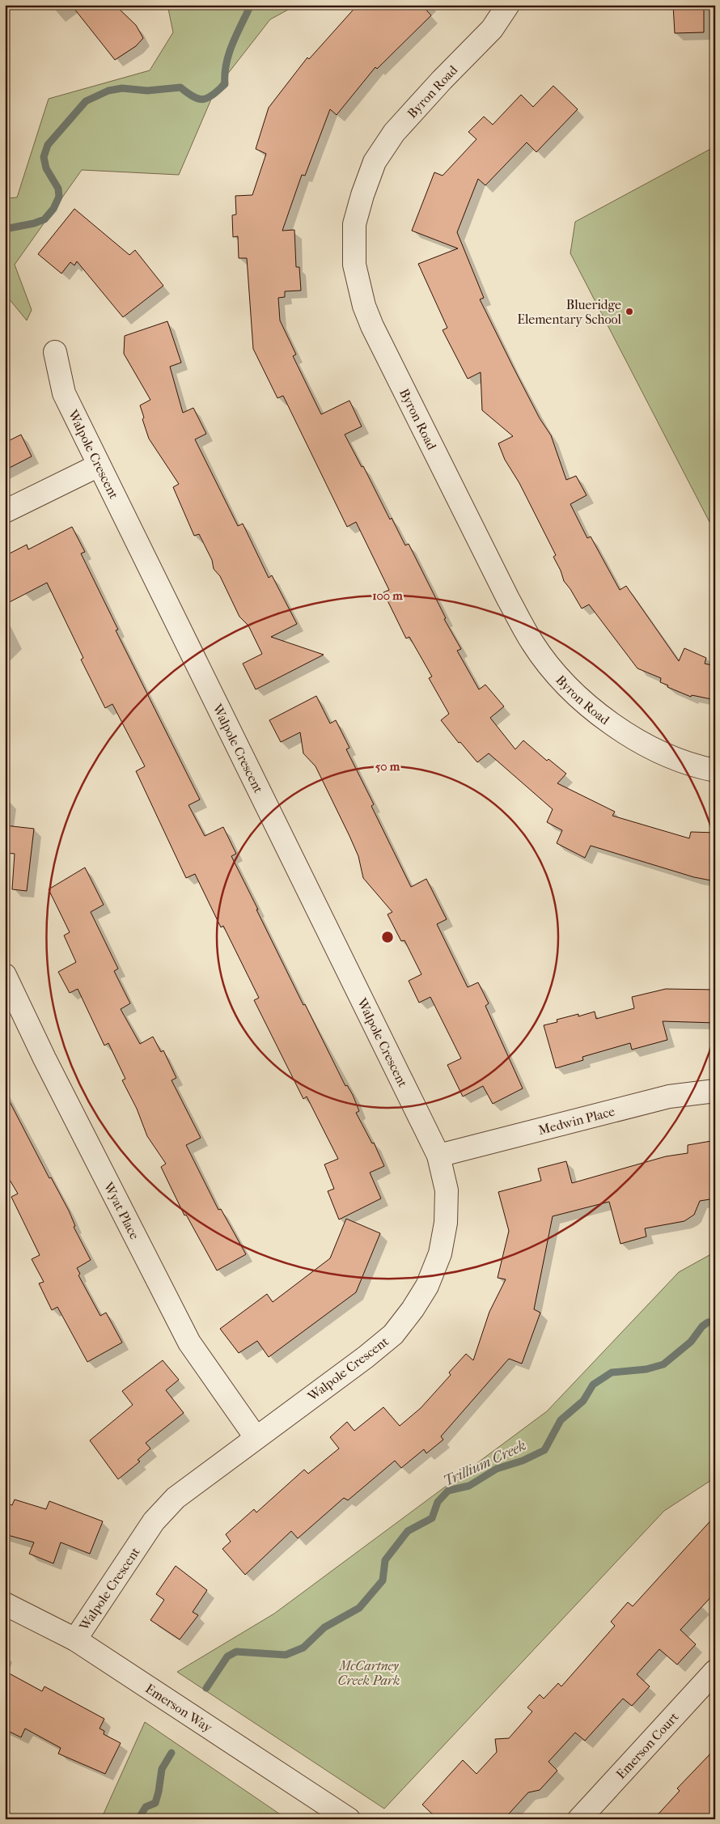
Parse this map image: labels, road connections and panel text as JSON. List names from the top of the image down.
{
  "streets": {
    "street": [
      "Byron Road",
      "Walpole Crescent",
      "Medwin Place",
      "Wyat Place",
      "Emerson Way",
      "Emerson Court"
    ]
  },
  "crossings": [
    ["Walpole Crescent", "Medwin Place"],
    ["Walpole Crescent", "Wyat Place"],
    ["Walpole Crescent", "Emerson Way"]
  ],
  "water": ["Trillium Creek"],
  "parks": ["McCartney Creek Park"],
  "places": ["Blueridge Elementary School"],
  "rings": ["100 m", "50 m"]
}
